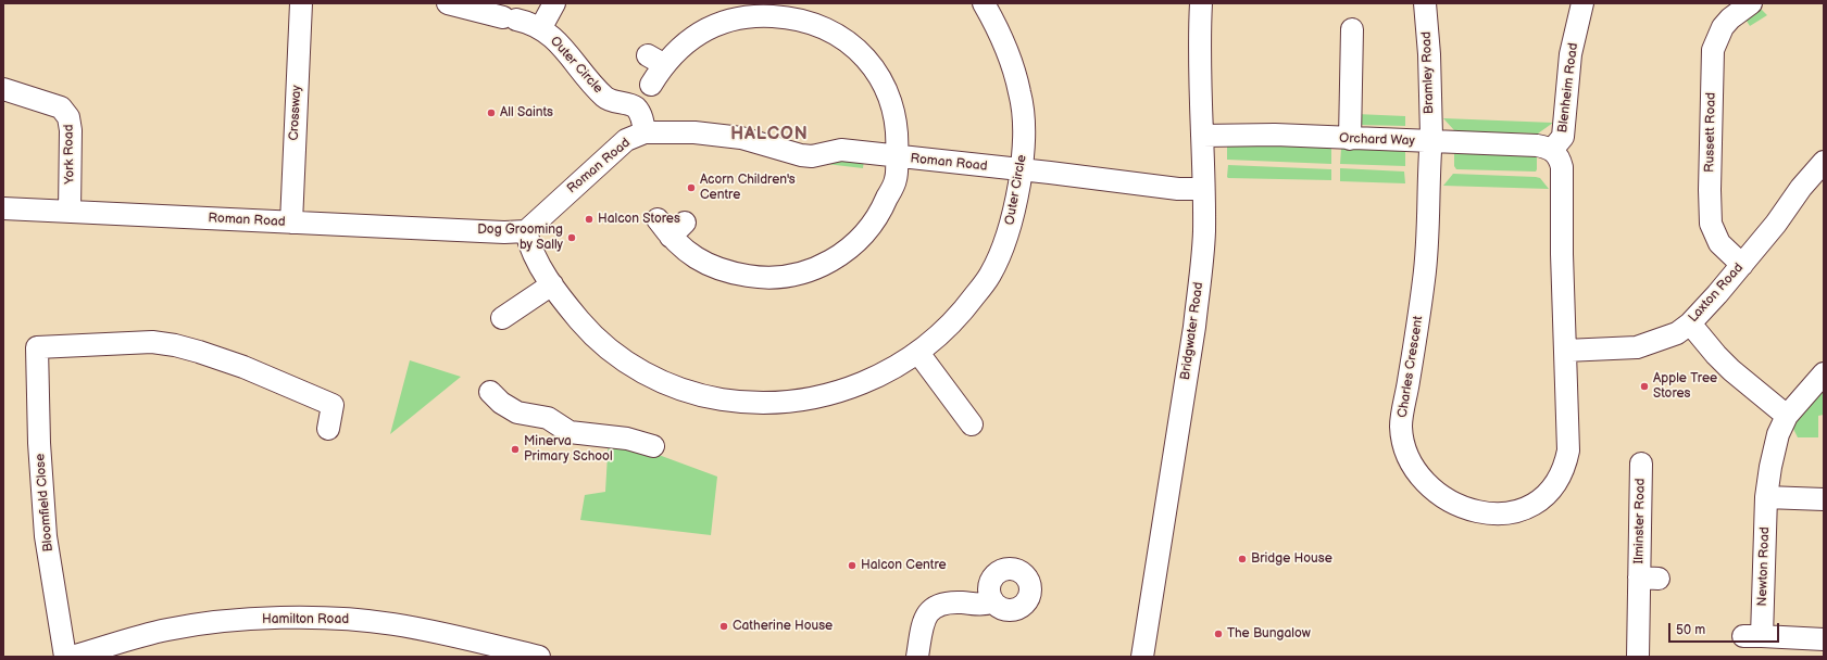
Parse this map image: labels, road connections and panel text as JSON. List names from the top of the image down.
{
  "streets": {
    "street": [
      "Outer Circle",
      "Bramley Road",
      "Blenheim Road",
      "Crossway",
      "Russett Road",
      "Orchard Way",
      "York Road",
      "Roman Road",
      "Laxton Road",
      "Bridgwater Road",
      "Charles Crescent",
      "Bloomfield Close",
      "Ilminster Road",
      "Newton Road",
      "Hamilton Road"
    ]
  },
  "crossings": [
    ["Outer Circle", "Roman Road"],
    ["Bramley Road", "Orchard Way"],
    ["Bramley Road", "Charles Crescent"],
    ["Blenheim Road", "Orchard Way"],
    ["Blenheim Road", "Charles Crescent"],
    ["Crossway", "Roman Road"],
    ["Russett Road", "Laxton Road"],
    ["Orchard Way", "Bridgwater Road"],
    ["Orchard Way", "Charles Crescent"],
    ["York Road", "Roman Road"],
    ["Roman Road", "Bridgwater Road"],
    ["Laxton Road", "Charles Crescent"]
  ],
  "districts": ["HALCON"],
  "places": [
    "All Saints",
    "Acorn Children's Centre",
    "Halcon Stores",
    "Dog Grooming by Sally",
    "Apple Tree Stores",
    "Minerva Primary School",
    "Bridge House",
    "Halcon Centre",
    "Catherine House",
    "The Bungalow"
  ],
  "scale_bar": "50 m"
}
